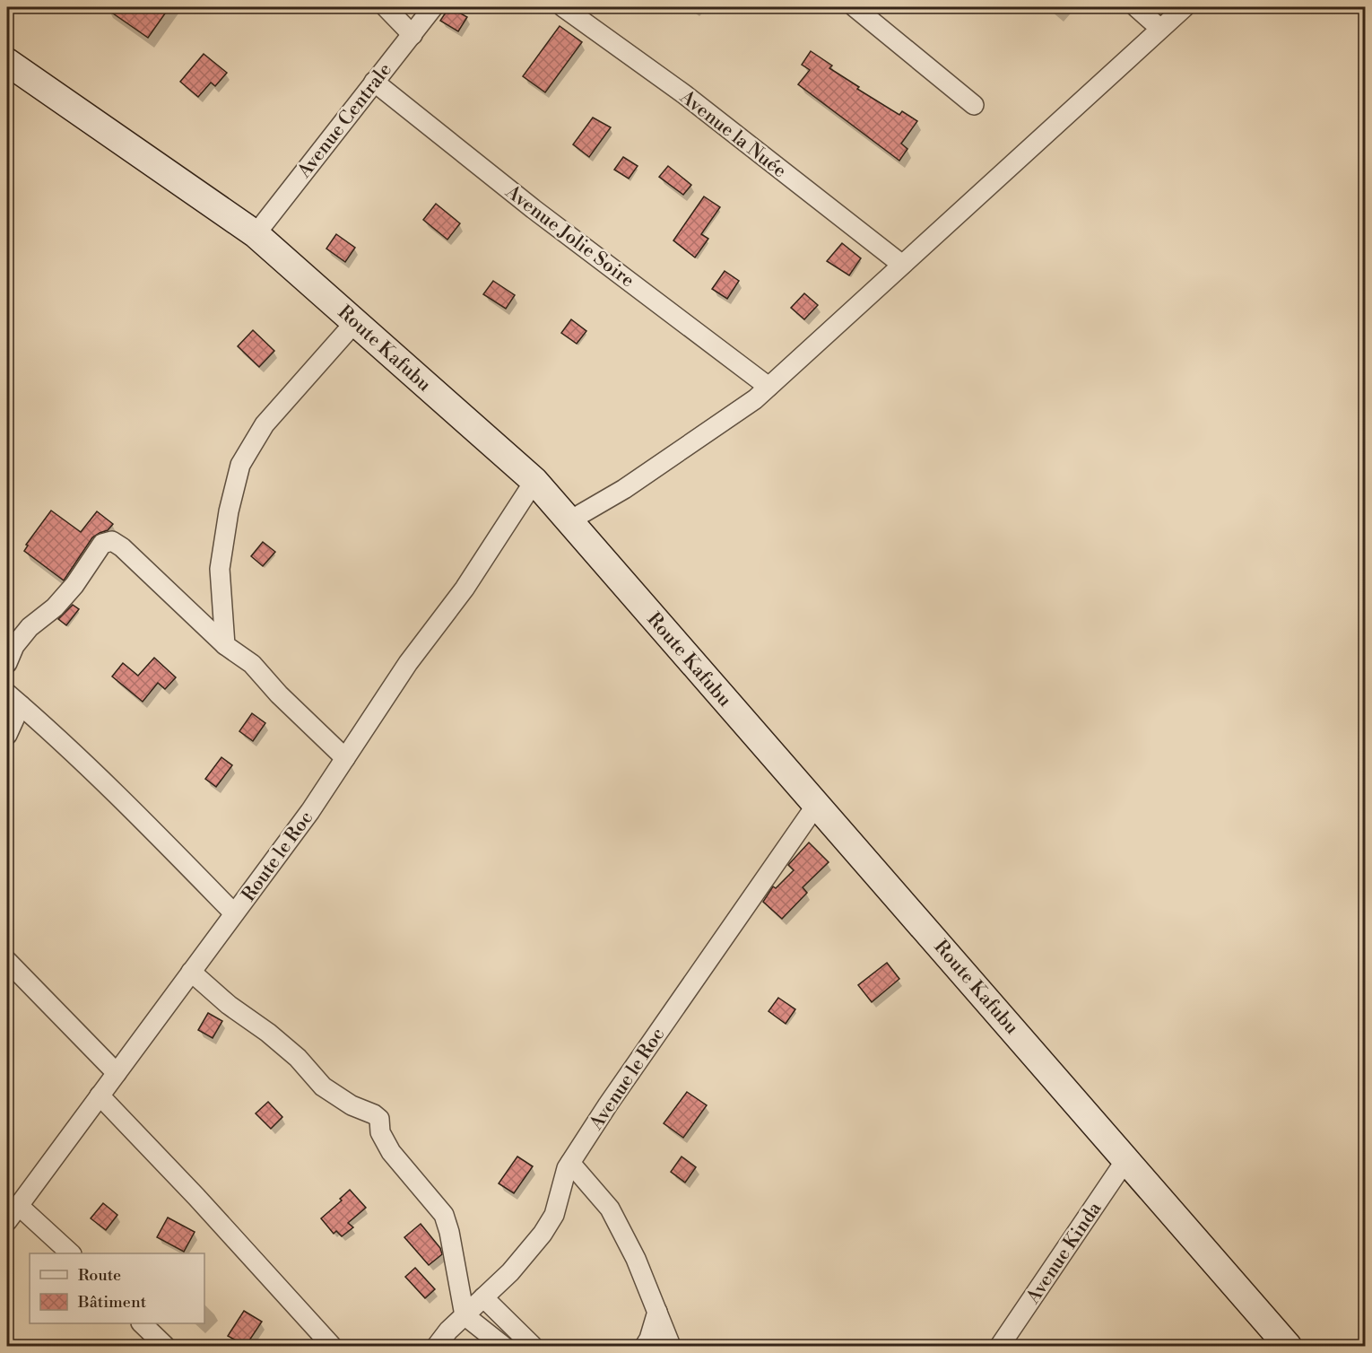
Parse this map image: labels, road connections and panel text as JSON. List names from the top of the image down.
{
  "streets": {
    "main road": ["Route Kafubu"],
    "street": [
      "Avenue Centrale",
      "Avenue la Nuée",
      "Avenue Jolie Soire",
      "Route le Roc",
      "Avenue le Roc",
      "Avenue Kinda"
    ]
  },
  "crossings": [
    ["Avenue Centrale", "Avenue Jolie Soire"],
    ["Avenue Centrale", "Route Kafubu"],
    ["Route Kafubu", "Route le Roc"],
    ["Route Kafubu", "Avenue le Roc"],
    ["Route Kafubu", "Avenue Kinda"]
  ],
  "legend": ["Route", "Bâtiment"]
}
